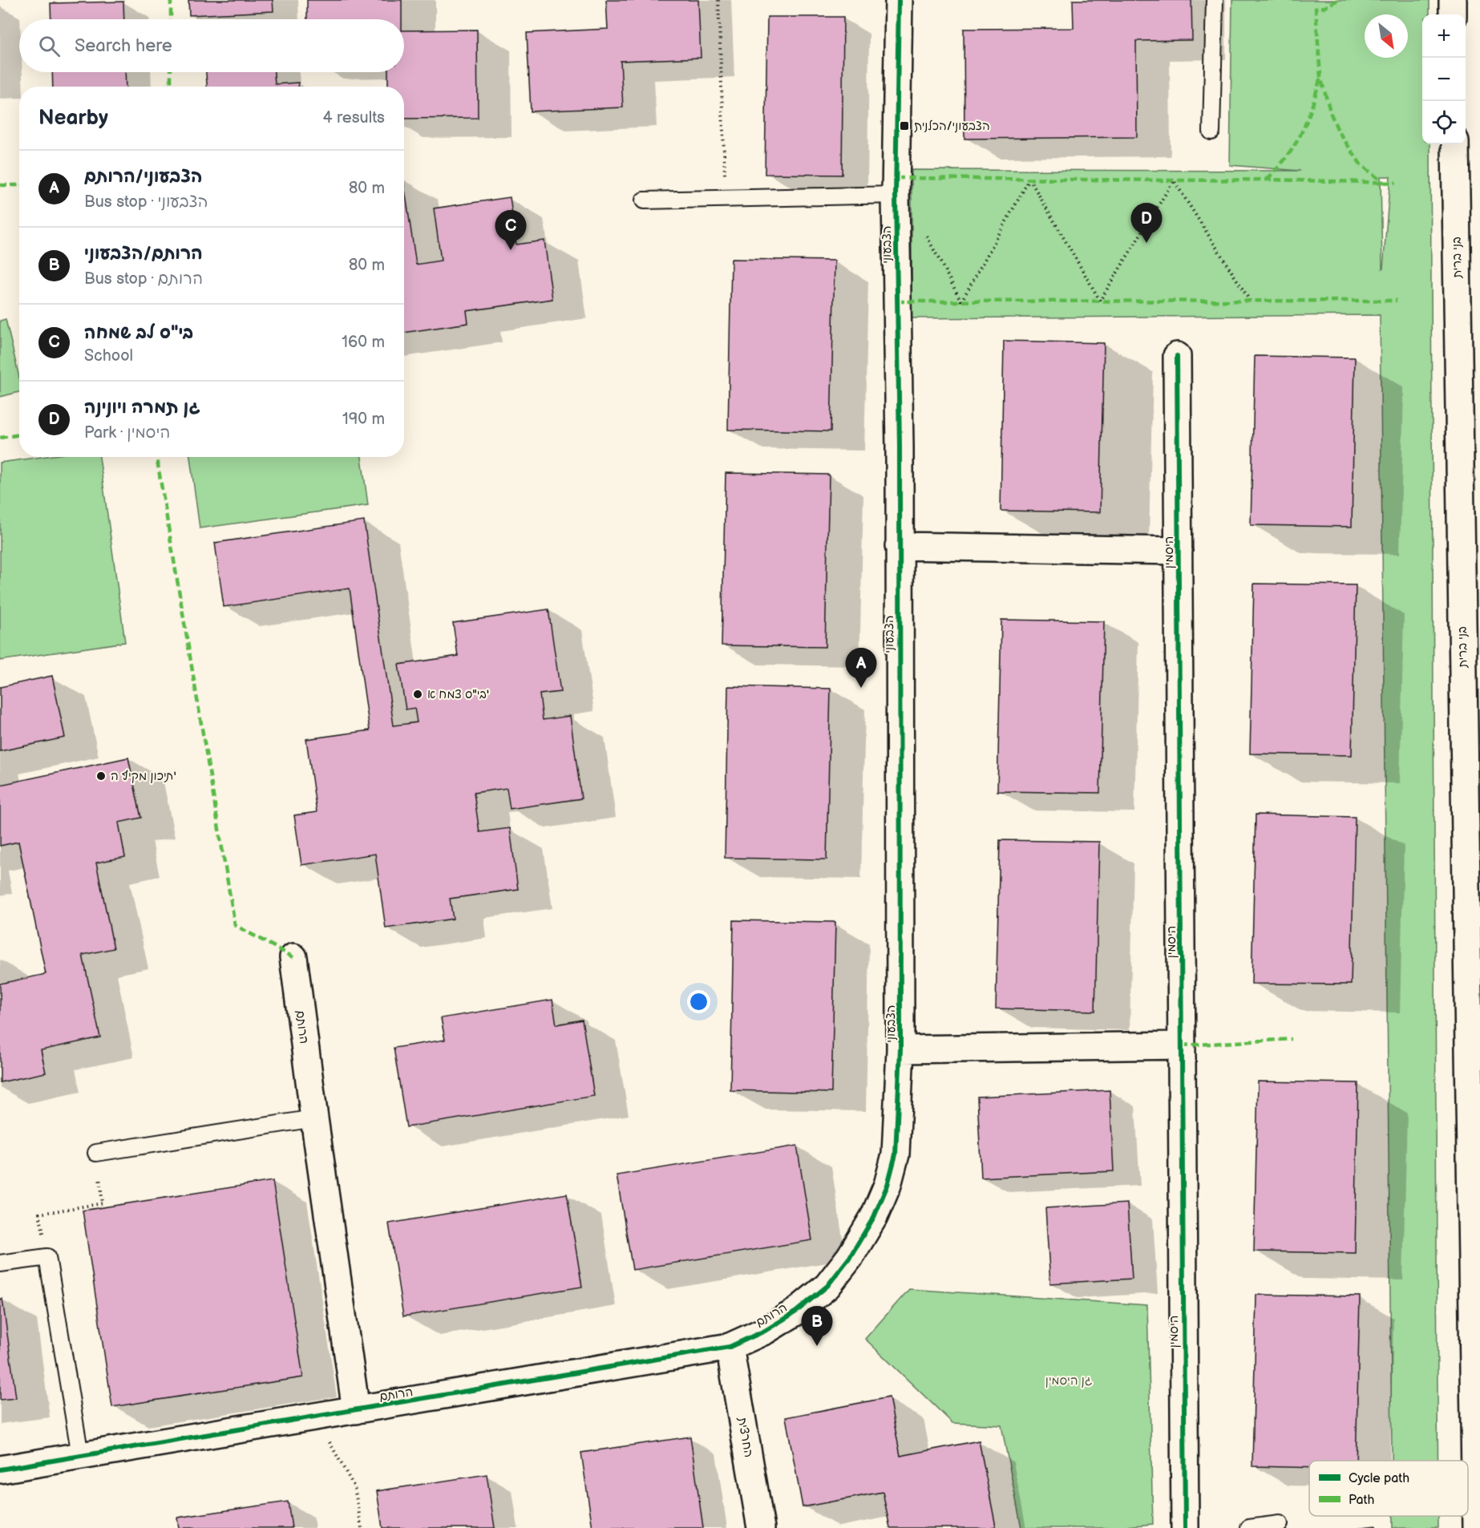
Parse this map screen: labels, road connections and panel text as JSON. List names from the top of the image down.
{
  "streets": {
    "street": [
      "הצבעוני",
      "בני ברית",
      "היסמין",
      "הרותם",
      "החרצית"
    ]
  },
  "crossings": [
    ["הצבעוני", "היסמין"],
    ["הצבעוני", "הרותם"],
    ["הרותם", "החרצית"]
  ],
  "parks": ["גן היסמין"],
  "places": {
    "transit": ["הצבעוני/הכלנית"],
    "other": ["בי\"ס צמח א'", "תיכון מקיף ה'"]
  },
  "legend": ["Cycle path", "Path"],
  "north": "bottom right",
  "page": {
    "map_buttons": ["+", "−"],
    "search": "Search here",
    "heading": ["Nearby", "4 results"],
    "list": [
      {
        "mark": "A",
        "name": "הצבעוני/הרותם",
        "note": "Bus stop · הצבעוני",
        "value": "80 m"
      },
      {
        "mark": "B",
        "name": "הרותם/הצבעוני",
        "note": "Bus stop · הרותם",
        "value": "80 m"
      },
      {
        "mark": "C",
        "name": "בי\"ס לב שמחה",
        "note": "School",
        "value": "160 m"
      },
      {
        "mark": "D",
        "name": "גן תמרה ויונינה",
        "note": "Park · היסמין",
        "value": "190 m"
      }
    ],
    "pins": [
      "D",
      "C",
      "A",
      "B"
    ]
  }
}
